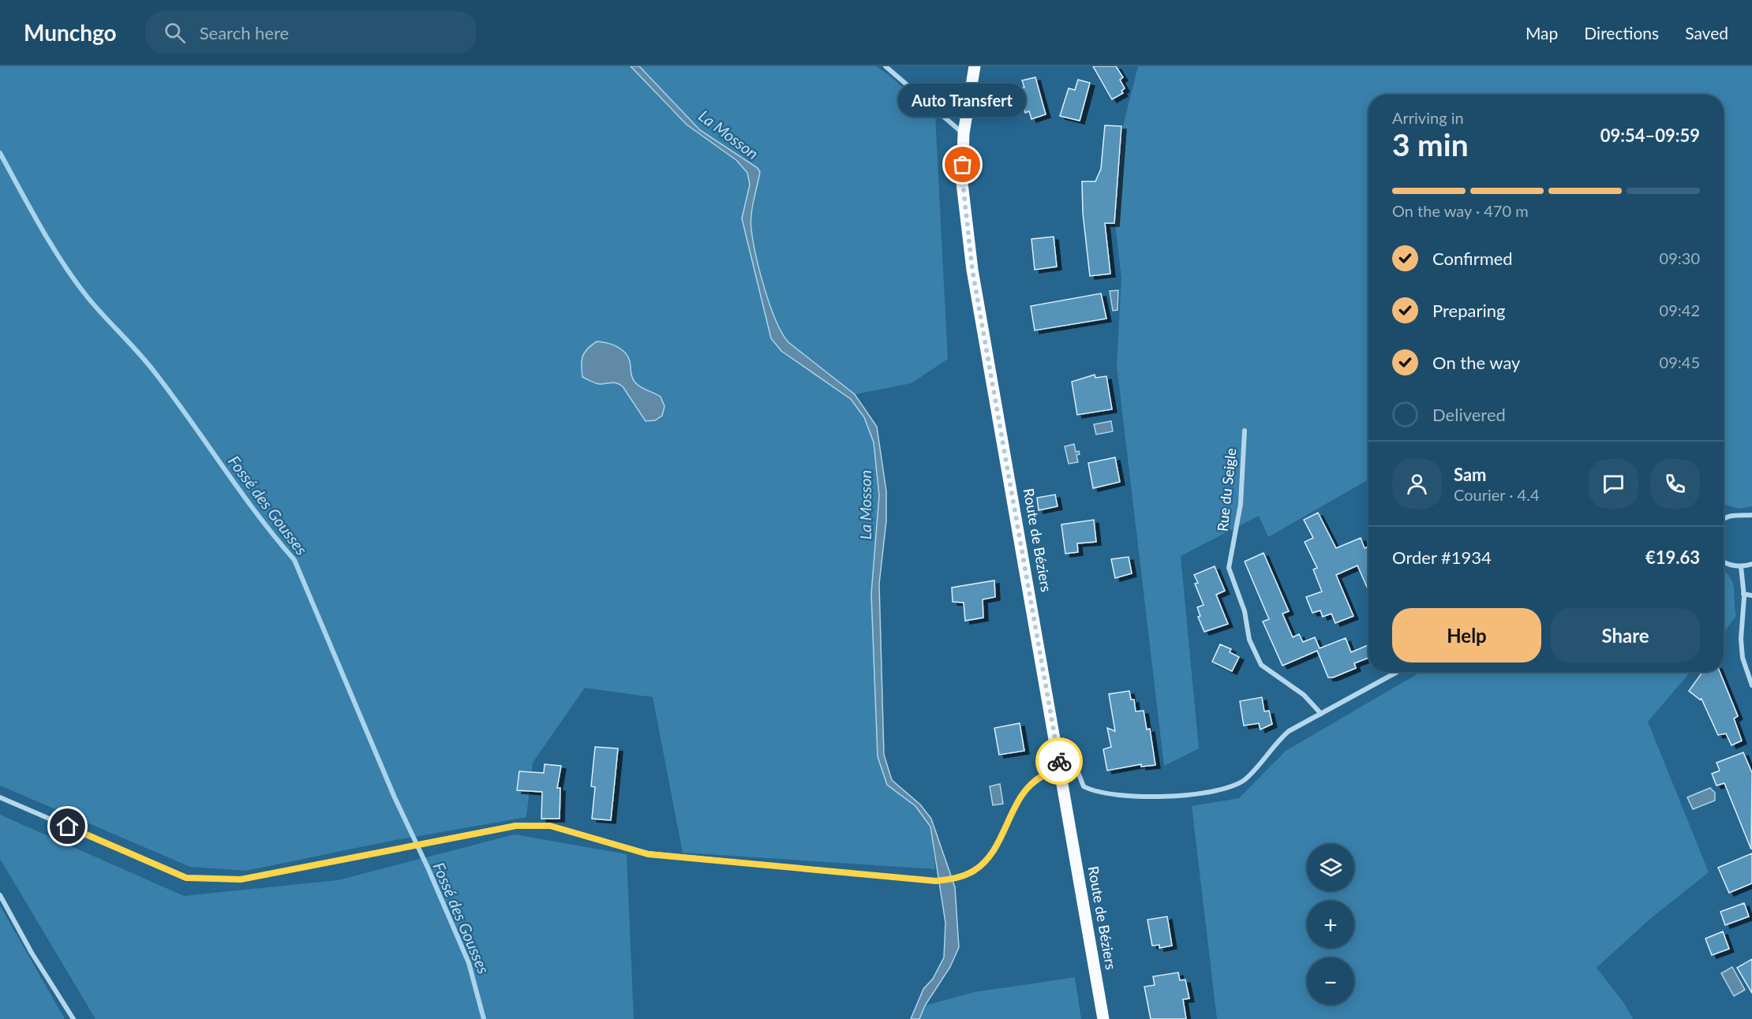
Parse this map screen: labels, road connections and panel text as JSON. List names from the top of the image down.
{
  "streets": {
    "main road": ["Route de Béziers"],
    "street": ["Rue du Seigle"]
  },
  "water": ["La Mosson", "Fossé des Gousses"],
  "places": ["Auto Transfert"],
  "page": {
    "header": "Munchgo",
    "search": "Search here",
    "nav": ["Map", "Directions", "Saved"],
    "bubble": "Auto Transfert",
    "heading": ["3 min", "Arriving in", "09:54–09:59"],
    "panel": [
      "Sam",
      "Courier · 4.4",
      "Order #1934",
      "€19.63"
    ],
    "bar": "On the way · 470 m",
    "list": [
      ["Confirmed", "09:30"],
      ["Preparing", "09:42"],
      ["On the way", "09:45"],
      "Delivered"
    ],
    "buttons": ["Help", "Share"],
    "map_buttons": ["+", "−"]
  }
}
